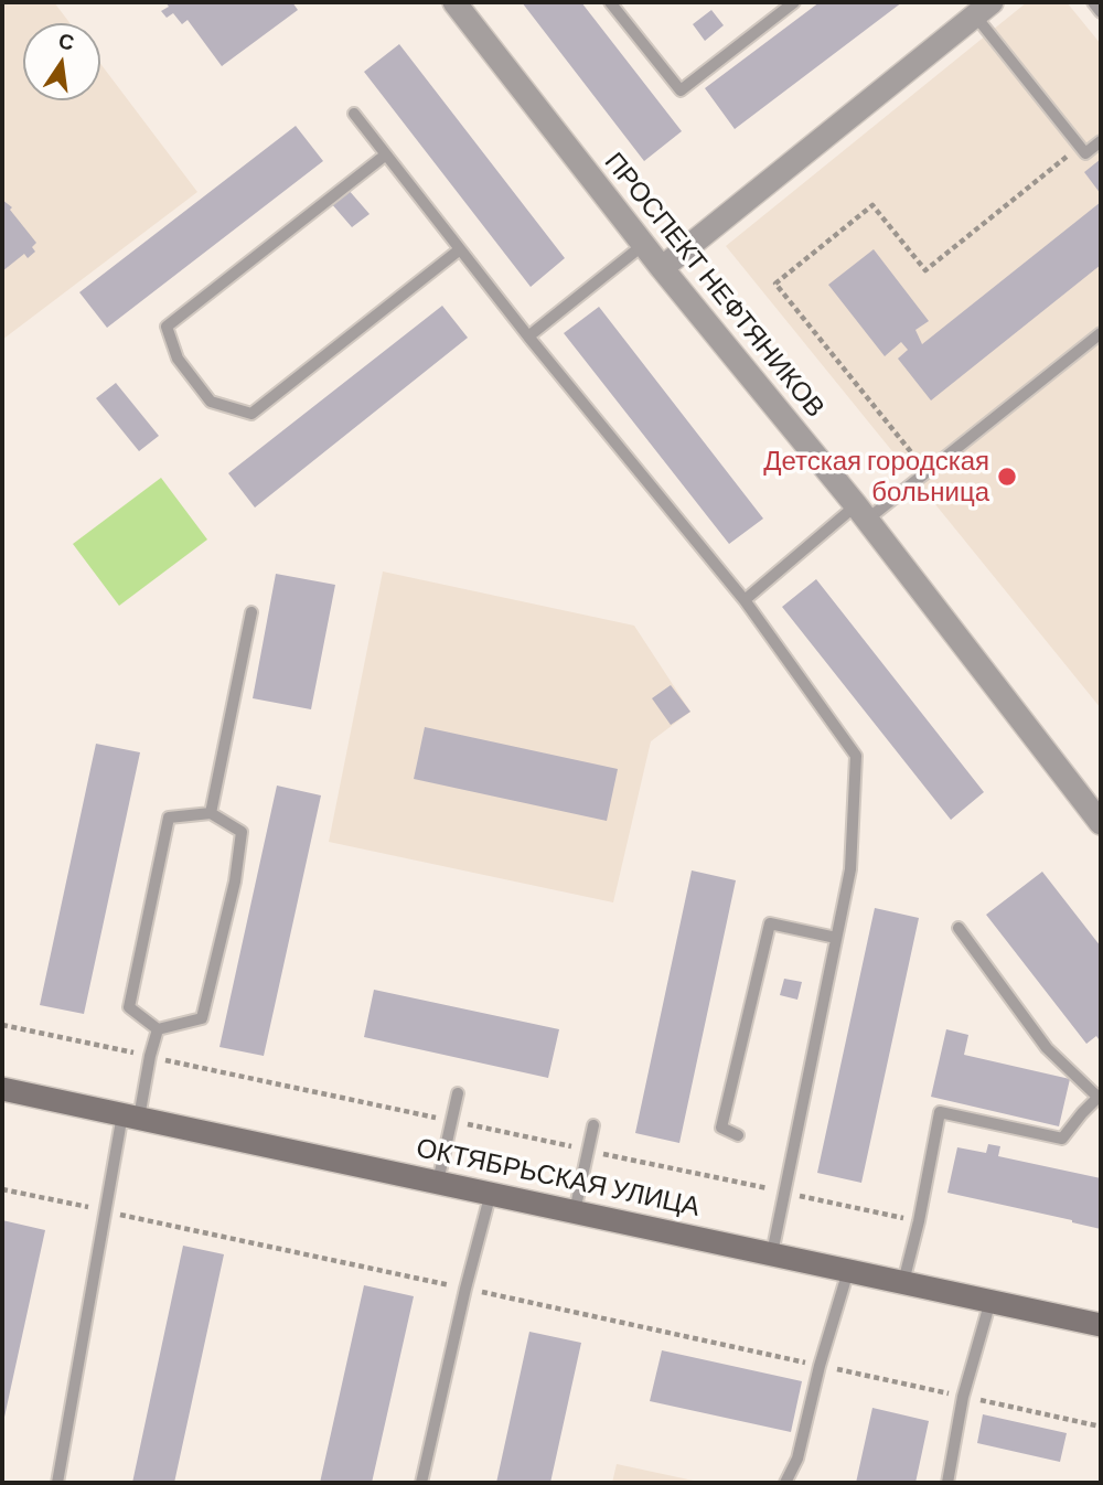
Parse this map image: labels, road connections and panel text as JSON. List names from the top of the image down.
{
  "streets": {
    "street": ["ПРОСПЕКТ НЕФТЯНИКОВ", "ОКТЯБРЬСКАЯ УЛИЦА"]
  },
  "places": ["Детская городская больница"],
  "north": "top"
}
